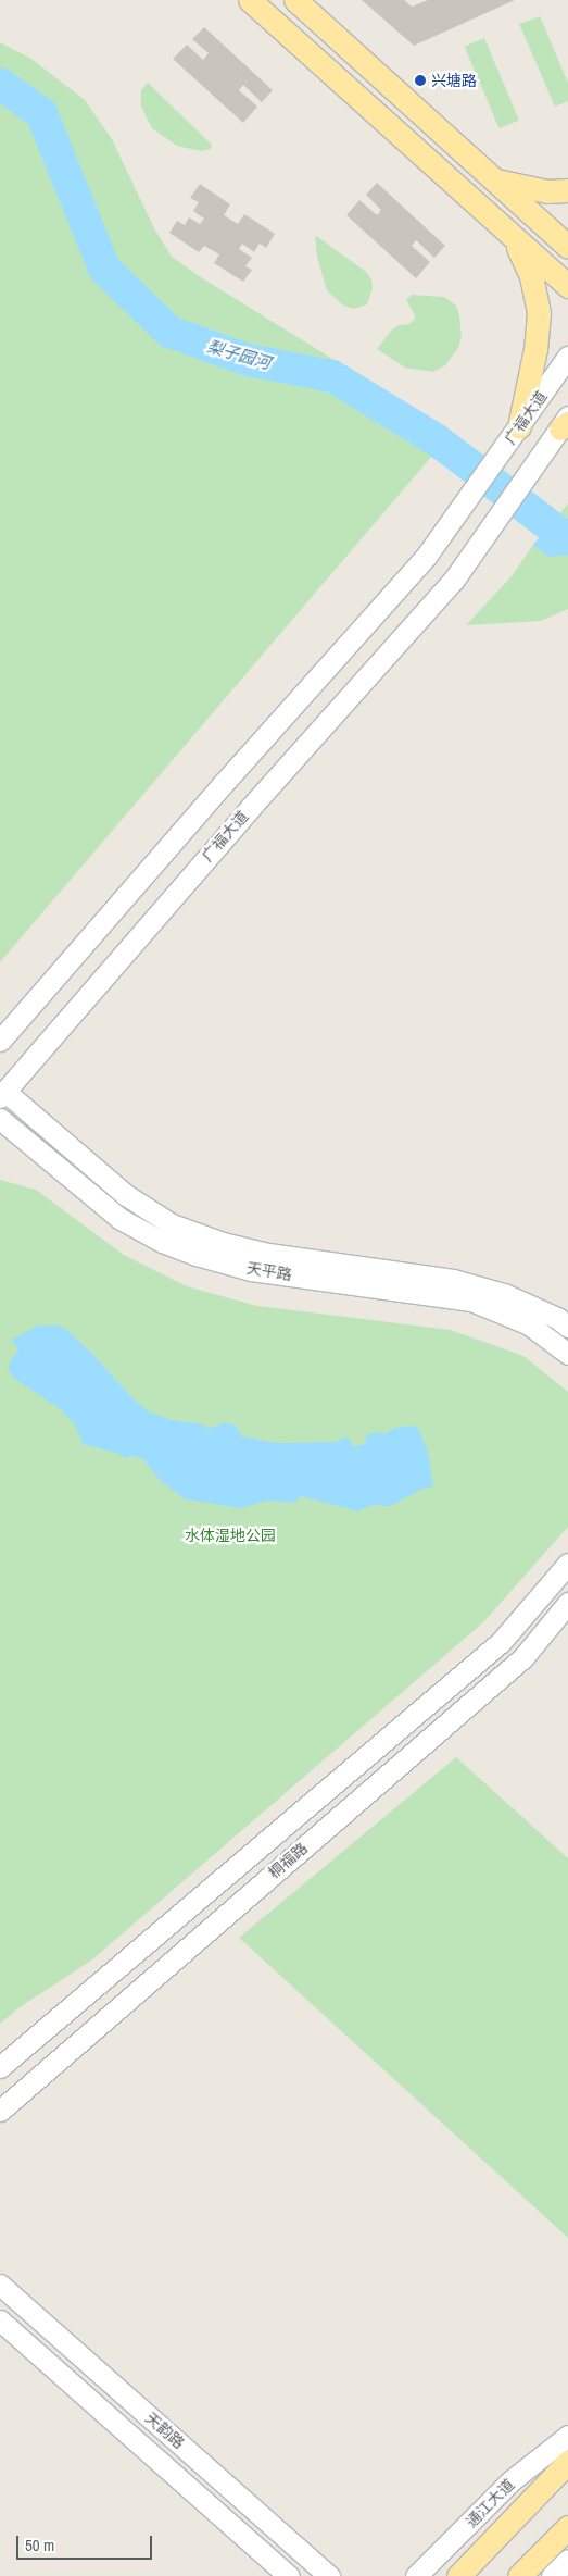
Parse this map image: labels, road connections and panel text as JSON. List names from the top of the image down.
{
  "streets": {
    "main road": ["通江大道"],
    "street": [
      "广福大道",
      "天平路",
      "桐福路",
      "天韵路"
    ]
  },
  "crossings": [
    ["广福大道", "天平路"]
  ],
  "water": ["梨子园河"],
  "parks": ["水体湿地公园"],
  "places": ["兴塘路"],
  "scale_bar": "50 m"
}
